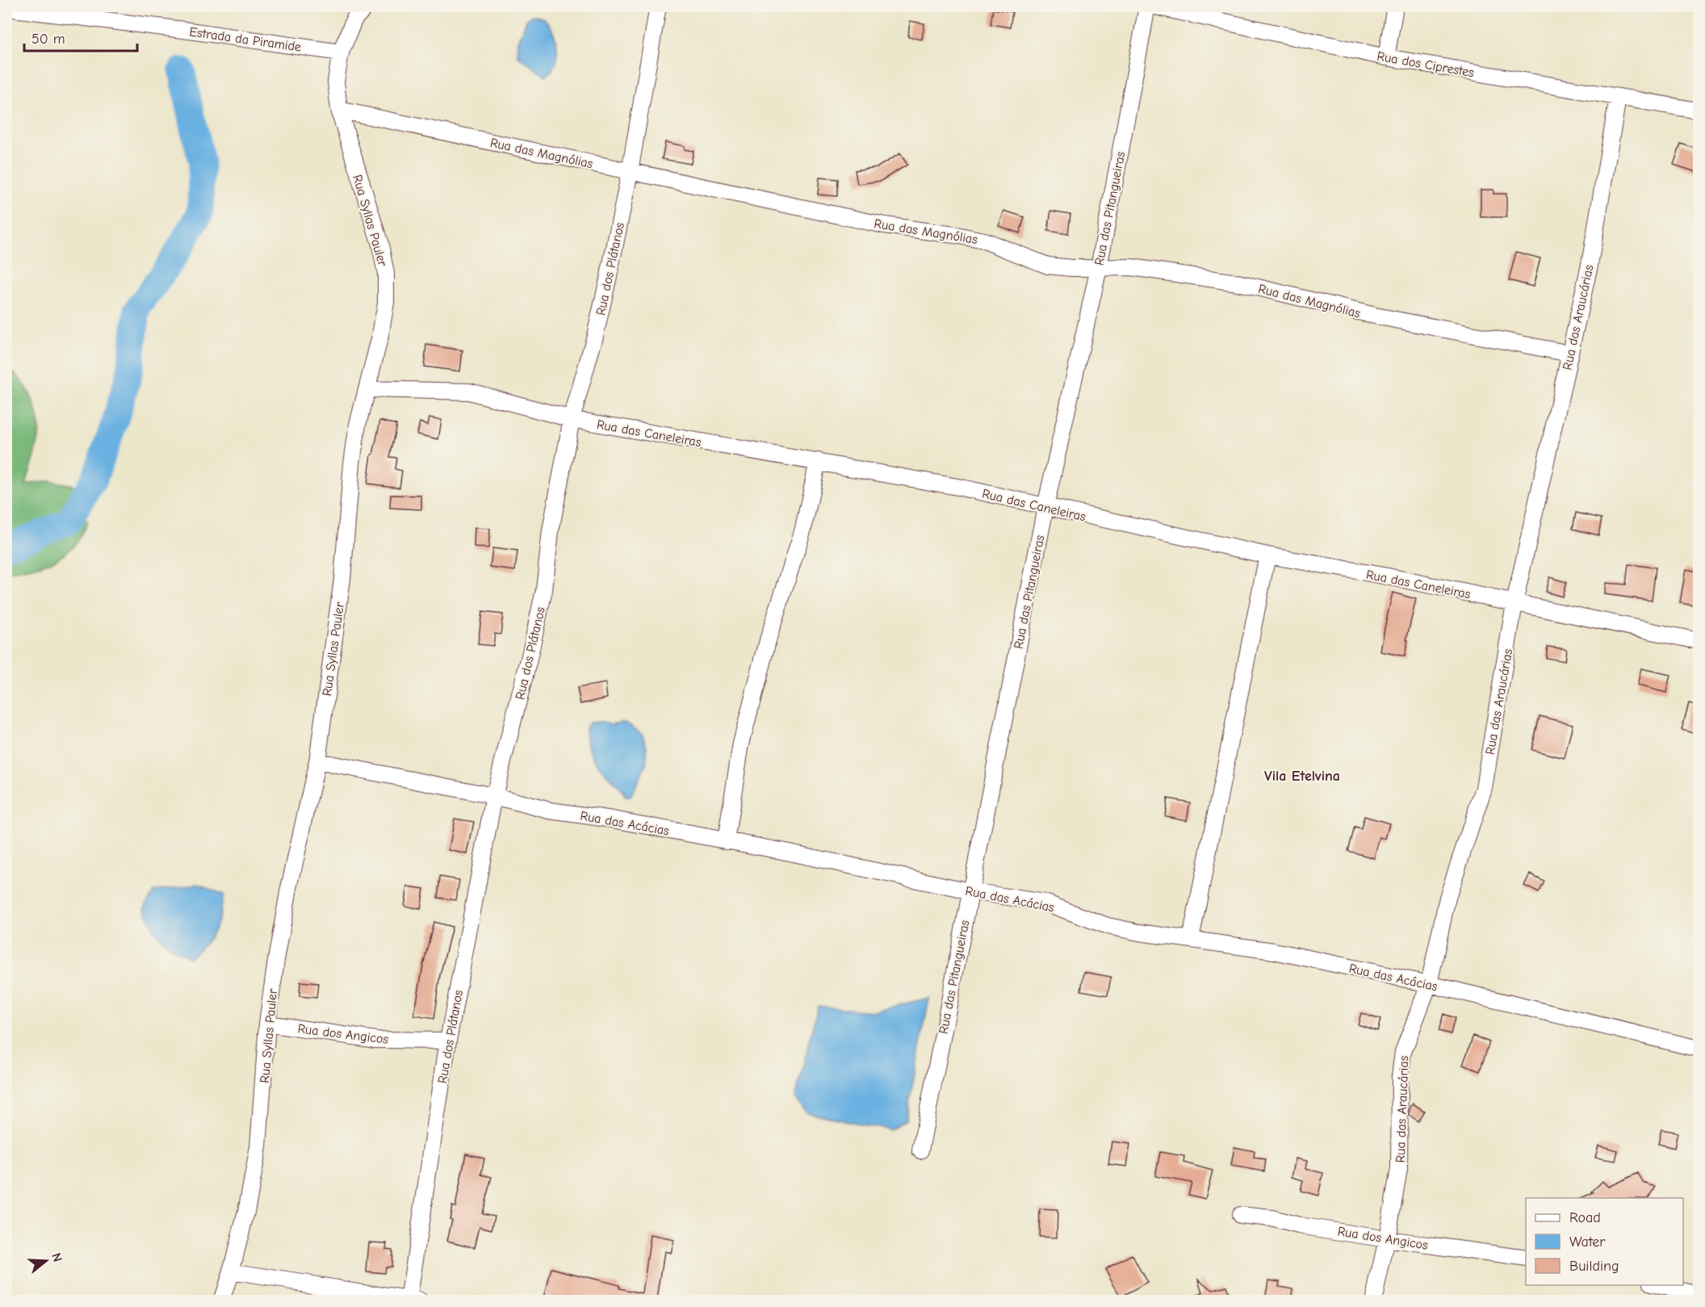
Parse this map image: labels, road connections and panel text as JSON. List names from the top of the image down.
{
  "streets": {
    "street": [
      "Estrada da Piramide",
      "Rua dos Ciprestes",
      "Rua das Magnólias",
      "Rua das Pitangueiras",
      "Rua Syllas Pauler",
      "Rua dos Plátanos",
      "Rua das Araucárias",
      "Rua das Caneleiras",
      "Rua das Acácias",
      "Rua dos Angicos"
    ]
  },
  "crossings": [
    ["Estrada da Piramide", "Rua Syllas Pauler"],
    ["Rua dos Ciprestes", "Rua das Araucárias"],
    ["Rua das Magnólias", "Rua das Pitangueiras"],
    ["Rua das Magnólias", "Rua Syllas Pauler"],
    ["Rua das Magnólias", "Rua dos Plátanos"],
    ["Rua das Magnólias", "Rua das Araucárias"],
    ["Rua das Pitangueiras", "Rua das Caneleiras"],
    ["Rua das Pitangueiras", "Rua das Acácias"],
    ["Rua Syllas Pauler", "Rua das Caneleiras"],
    ["Rua Syllas Pauler", "Rua das Acácias"],
    ["Rua Syllas Pauler", "Rua dos Angicos"],
    ["Rua dos Plátanos", "Rua das Caneleiras"],
    ["Rua dos Plátanos", "Rua das Acácias"],
    ["Rua dos Plátanos", "Rua dos Angicos"],
    ["Rua das Araucárias", "Rua das Caneleiras"],
    ["Rua das Araucárias", "Rua das Acácias"],
    ["Rua das Araucárias", "Rua dos Angicos"]
  ],
  "districts": ["Vila Etelvina"],
  "legend": ["Road", "Water", "Building"],
  "scale_bar": "50 m",
  "north": "right"
}
